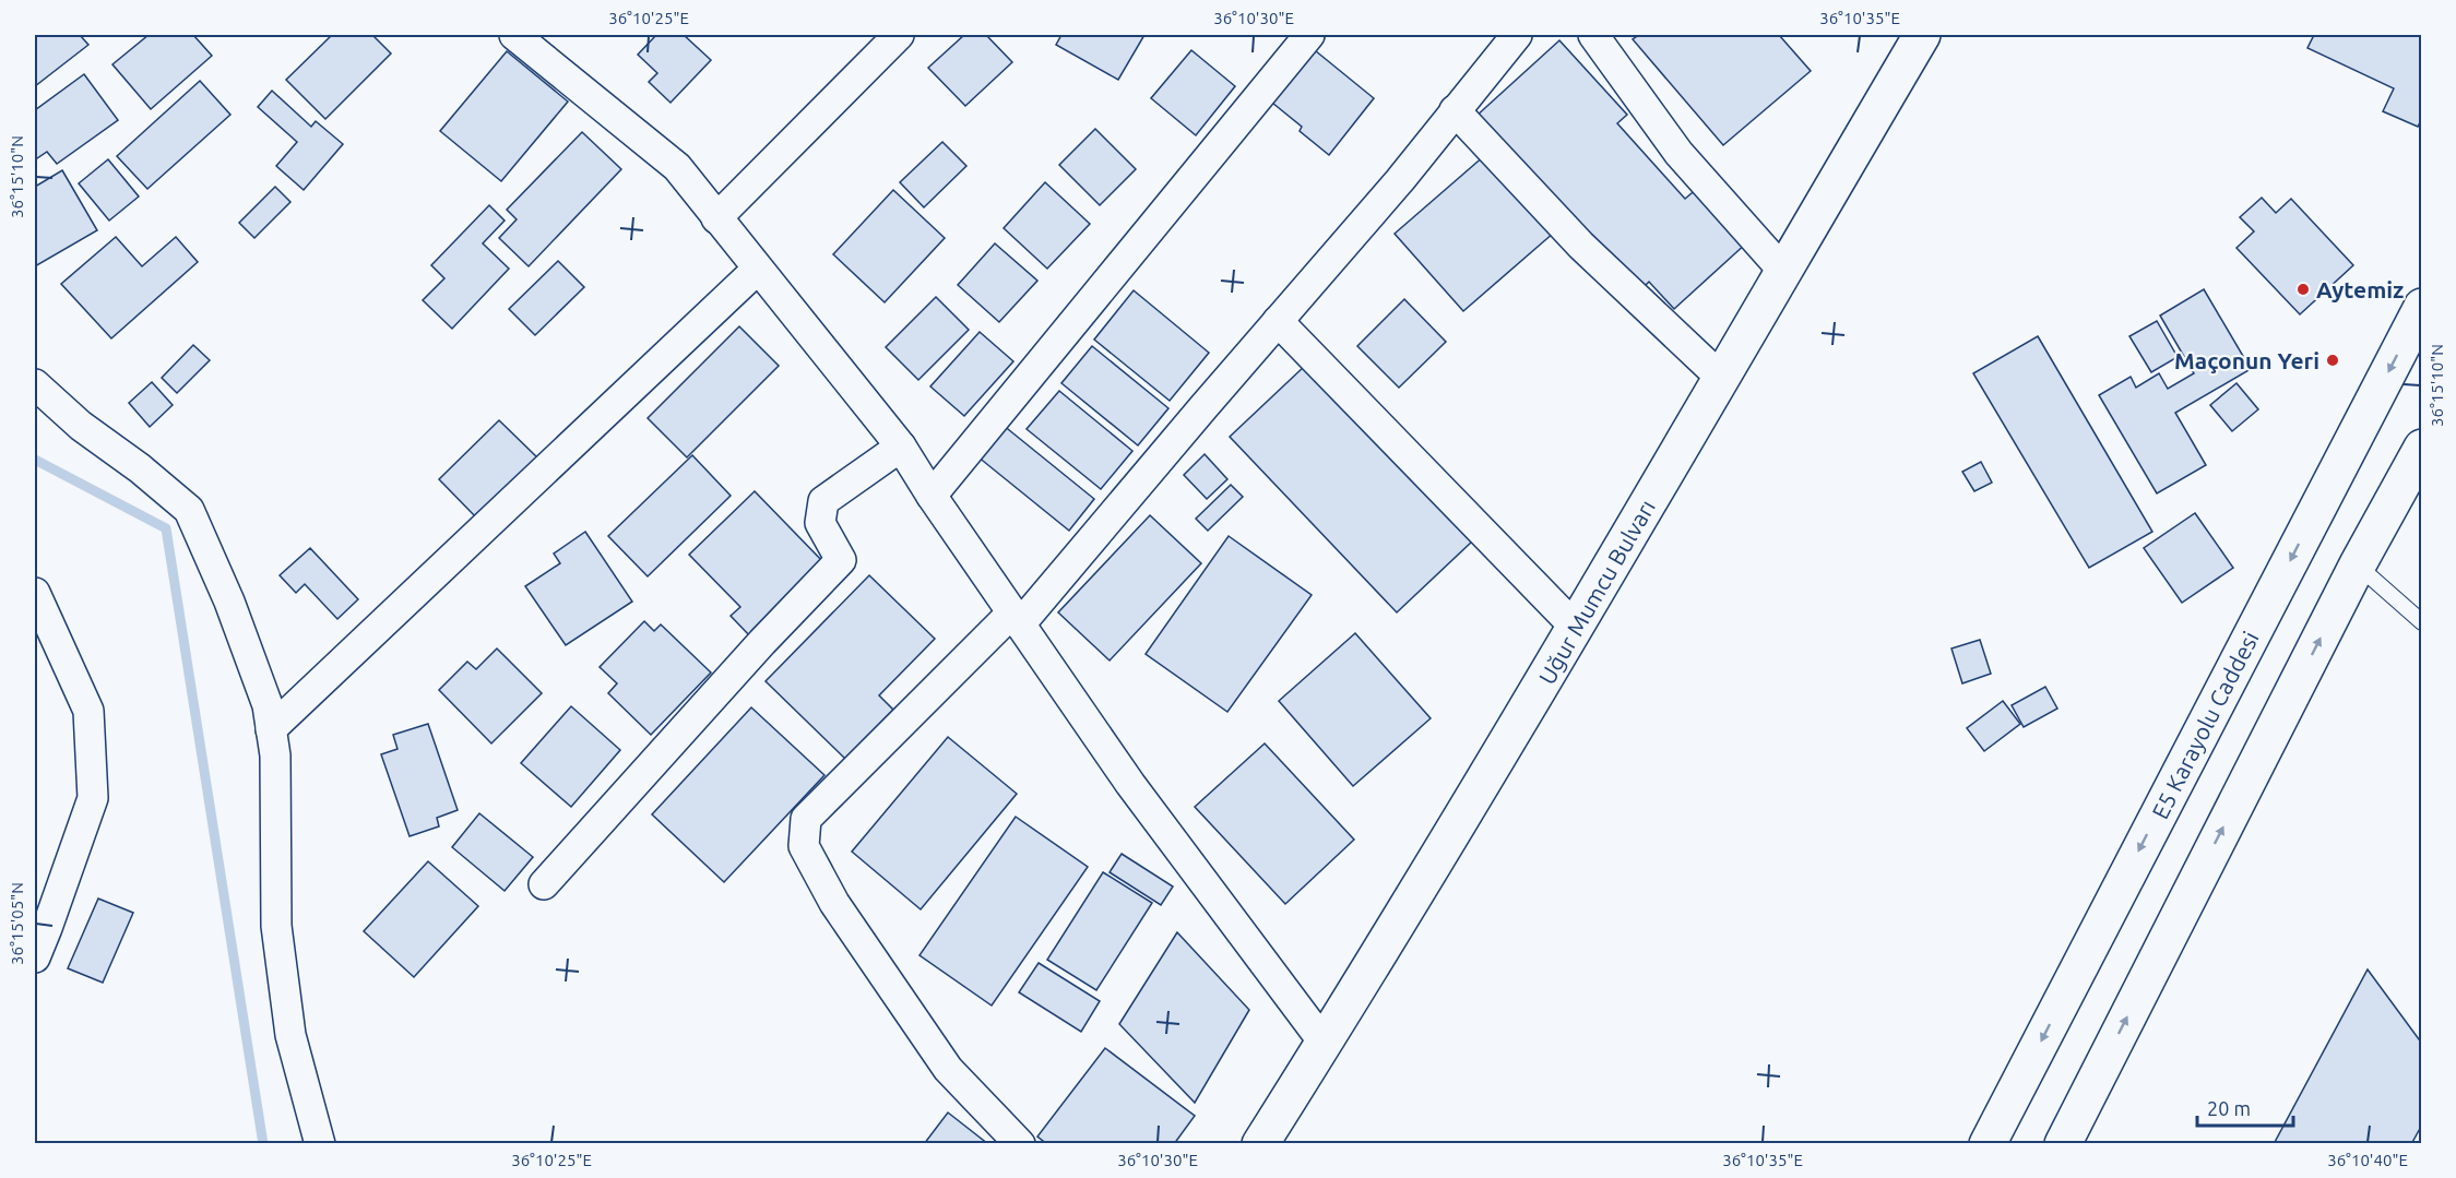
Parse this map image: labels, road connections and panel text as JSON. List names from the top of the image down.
{
  "streets": {
    "main road": ["Uğur Mumcu Bulvarı", "E5 Karayolu Caddesi"]
  },
  "places": ["Aytemiz", "Maçonun Yeri"],
  "scale_bar": "20 m",
  "coordinates": [
    "36°10'25\"E",
    "36°10'30\"E",
    "36°10'35\"E",
    "36°15'10\"N",
    "36°15'05\"N",
    "36°10'40\"E"
  ]
}
